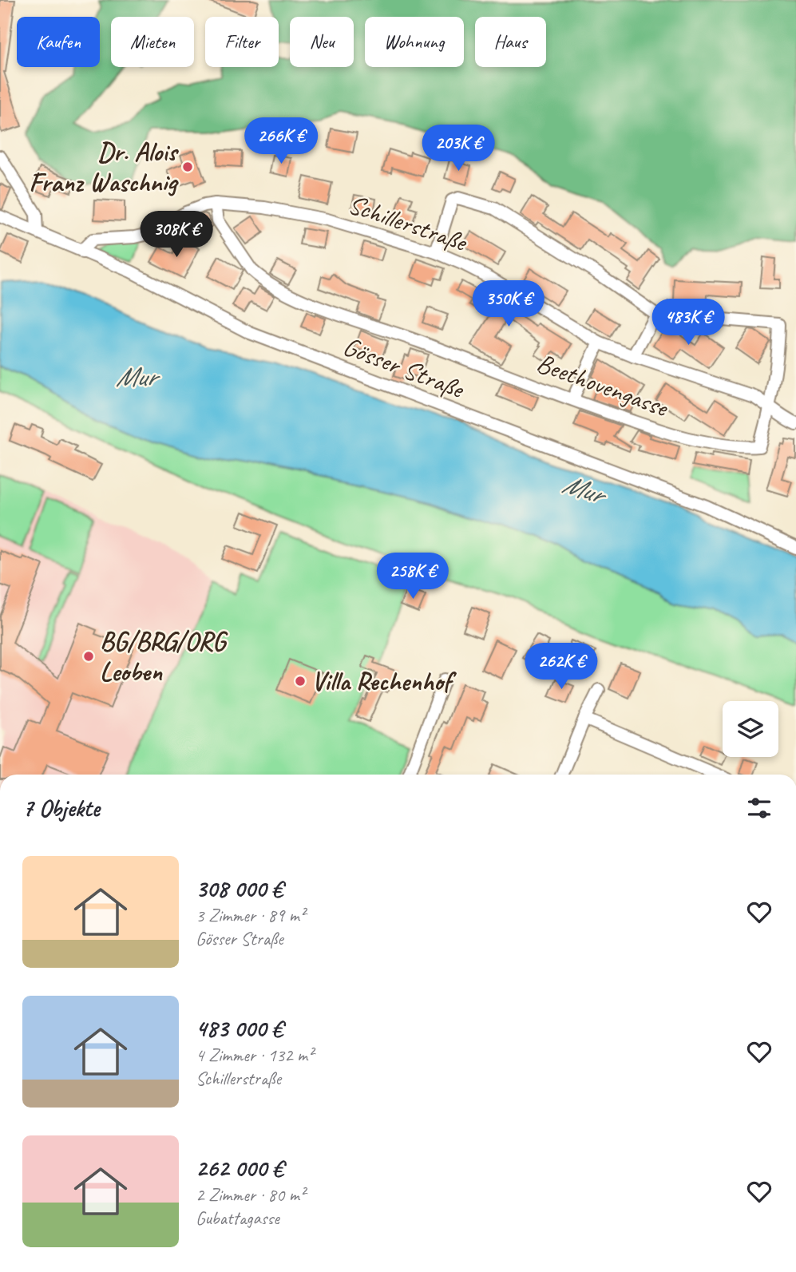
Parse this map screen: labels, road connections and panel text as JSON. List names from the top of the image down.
{
  "streets": {
    "street": ["Schillerstraße", "Gösser Straße", "Beethovengasse"]
  },
  "crossings": [
    ["Schillerstraße", "Gösser Straße"],
    ["Schillerstraße", "Beethovengasse"]
  ],
  "water": ["Mur"],
  "places": ["Dr. Alois Franz Waschnig", "BG/BRG/ORG Leoben", "Villa Rechenhof"],
  "page": {
    "chip": [
      "Kaufen",
      "Mieten",
      "Filter",
      "Neu",
      "Wohnung",
      "Haus"
    ],
    "price": [
      "266K €",
      "203K €",
      "308K €",
      "350K €",
      "483K €",
      "258K €",
      "262K €"
    ],
    "heading": "7 Objekte",
    "list": [
      {
        "name": "308 000 €",
        "note": "3 Zimmer · 89 m² · Gösser Straße"
      },
      {
        "name": "483 000 €",
        "note": "4 Zimmer · 132 m² · Schillerstraße"
      },
      {
        "name": "262 000 €",
        "note": "2 Zimmer · 80 m² · Gubattagasse"
      }
    ]
  }
}
